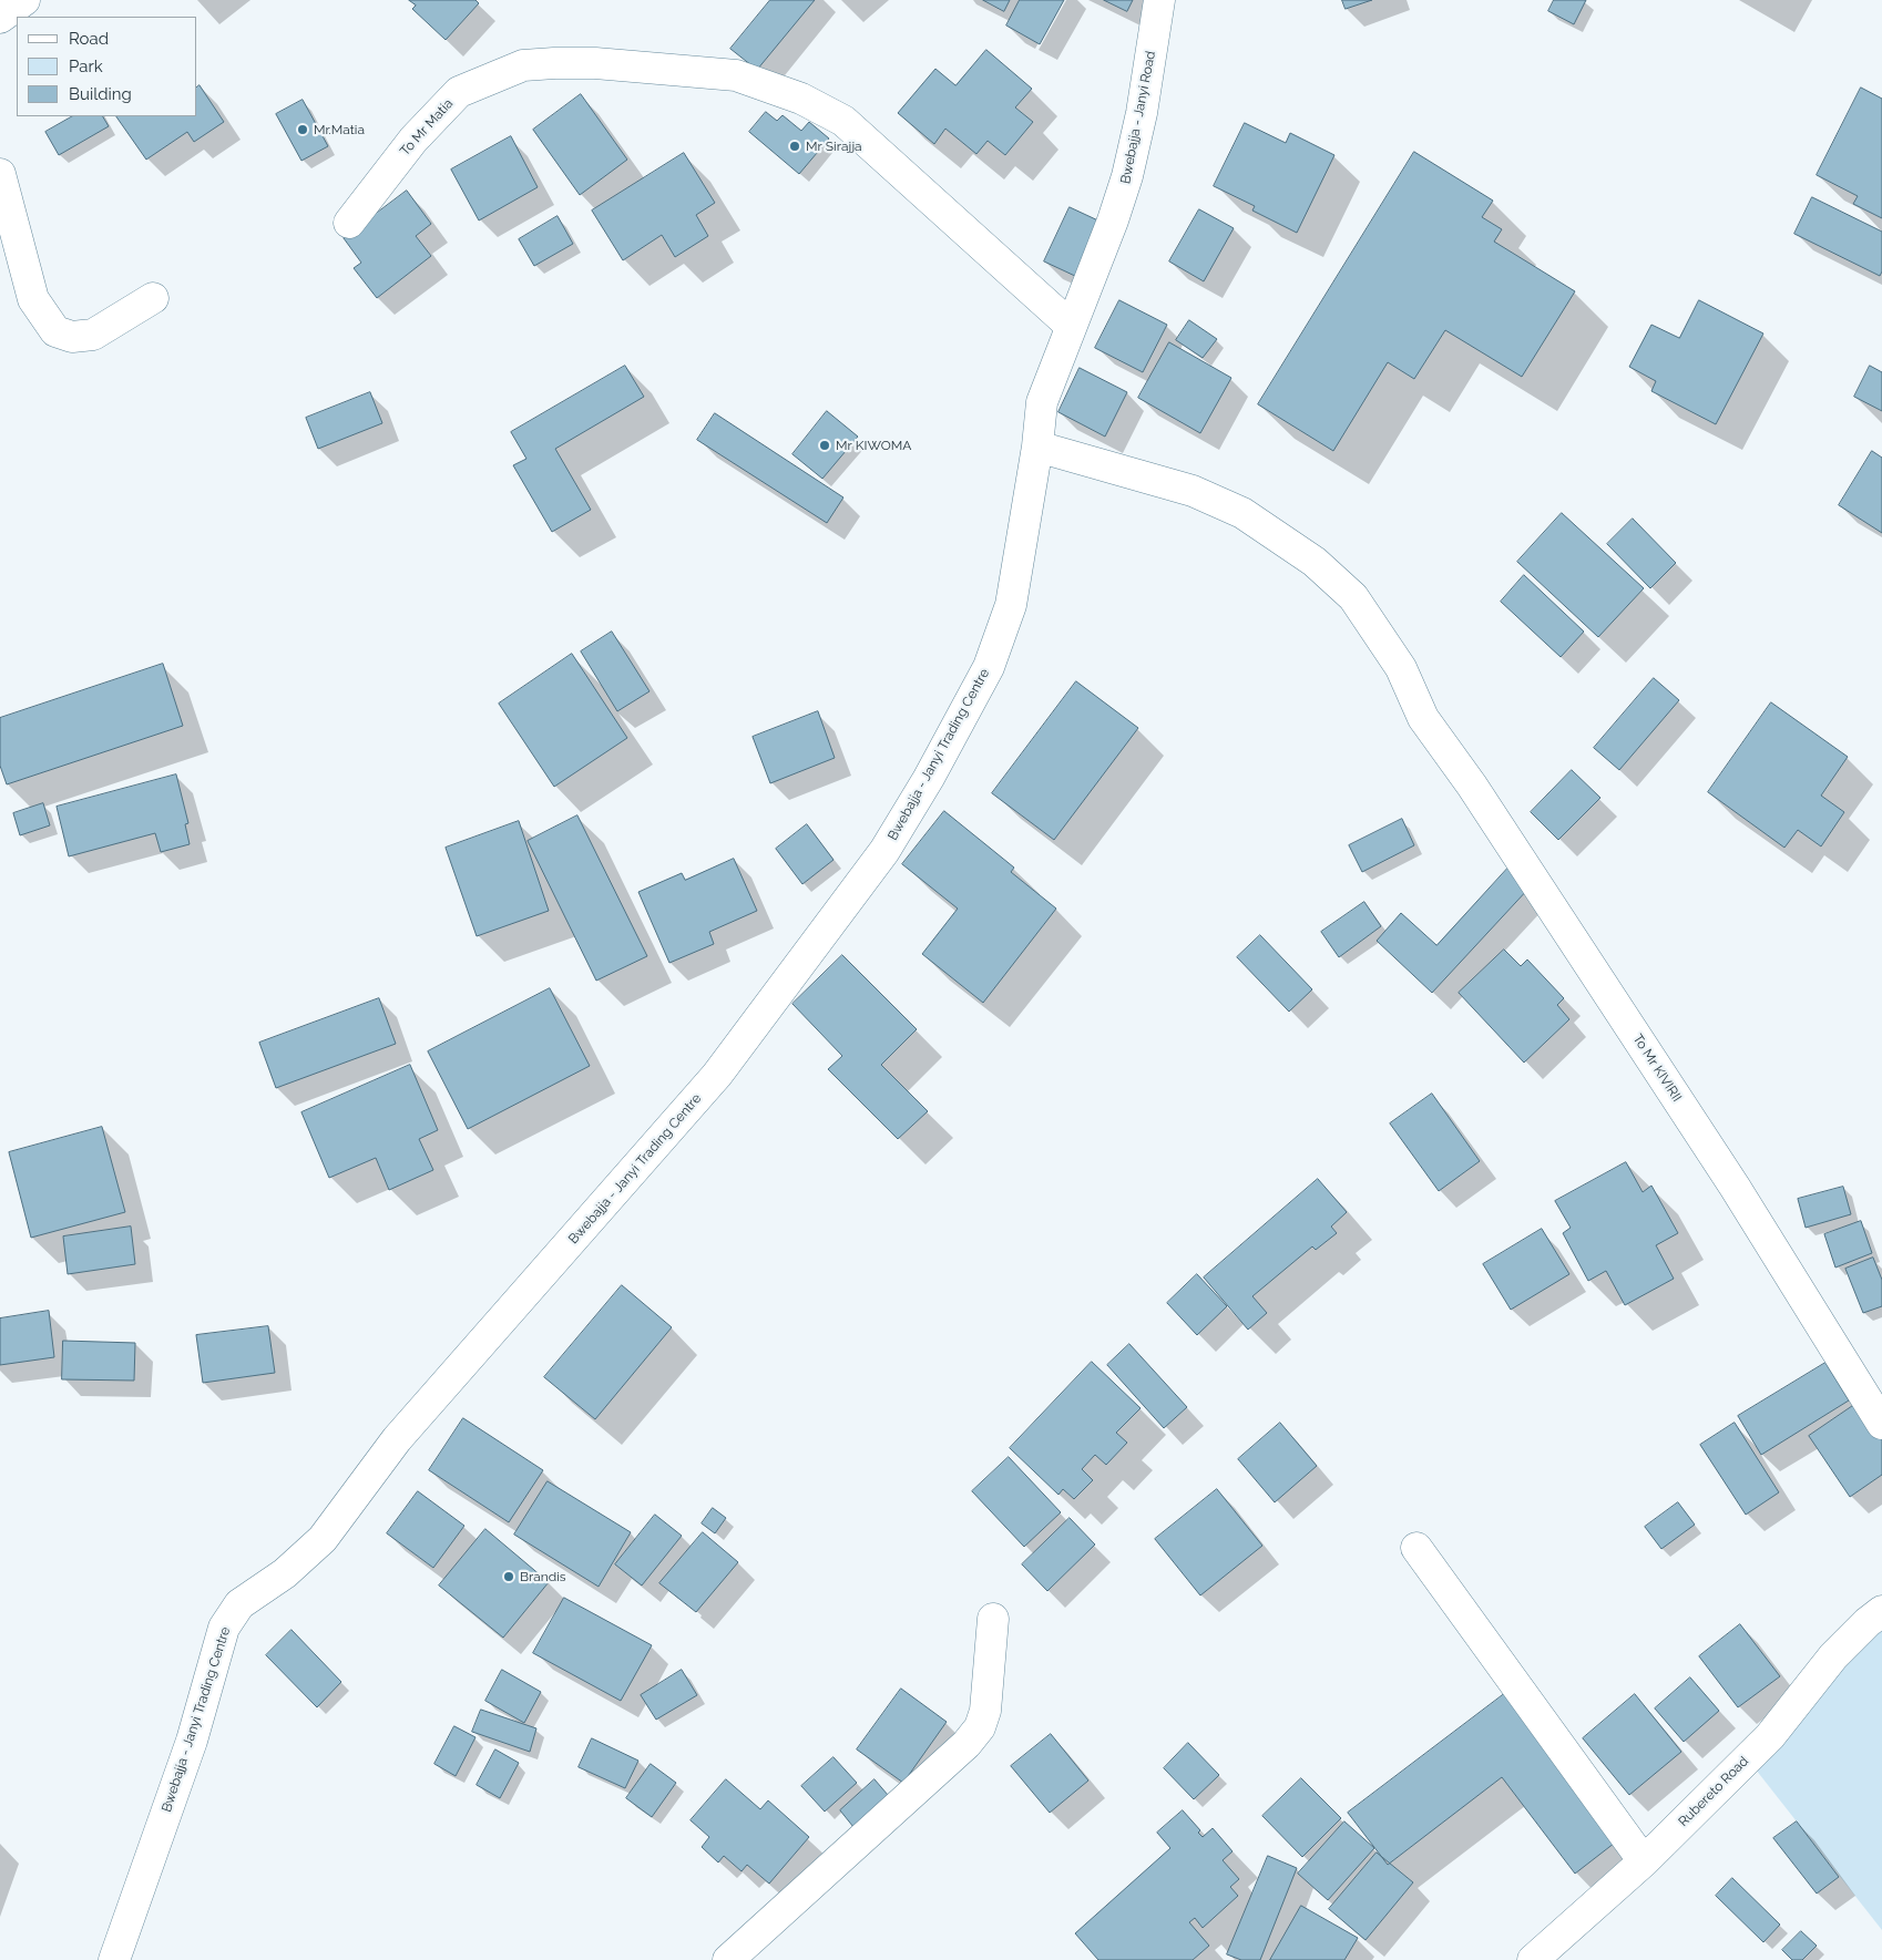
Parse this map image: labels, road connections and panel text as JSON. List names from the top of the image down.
{
  "streets": {
    "street": [
      "Bwebajja - Janyi Road",
      "To Mr Matia",
      "Bwebajja - Janyi Trading Centre",
      "To Mr KIVIRII",
      "Rubereto Road"
    ]
  },
  "crossings": [
    ["Bwebajja - Janyi Road", "To Mr Matia"],
    ["Bwebajja - Janyi Road", "Bwebajja - Janyi Trading Centre"],
    ["To Mr Matia", "Bwebajja - Janyi Trading Centre"],
    ["Bwebajja - Janyi Trading Centre", "To Mr KIVIRII"]
  ],
  "places": [
    "Mr.Matia",
    "Mr Sirajja",
    "Mr KIWOMA",
    "Brandis"
  ],
  "legend": ["Road", "Park", "Building"]
}
